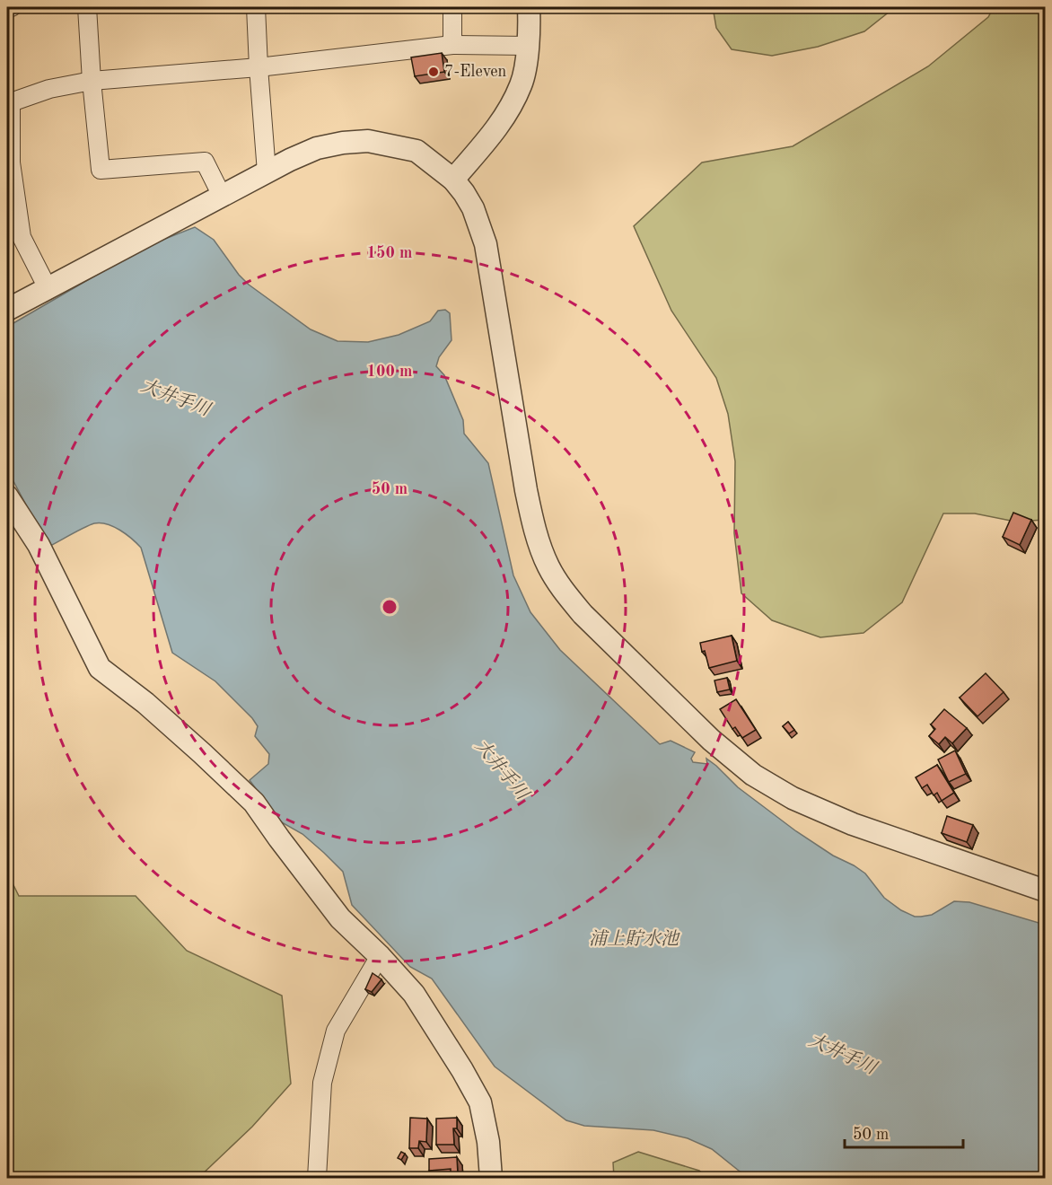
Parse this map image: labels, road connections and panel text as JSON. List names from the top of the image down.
{
  "water": ["大井手川", "浦上貯水池"],
  "places": ["7-Eleven"],
  "scale_bar": "50 m",
  "rings": ["150 m", "100 m", "50 m"]
}
